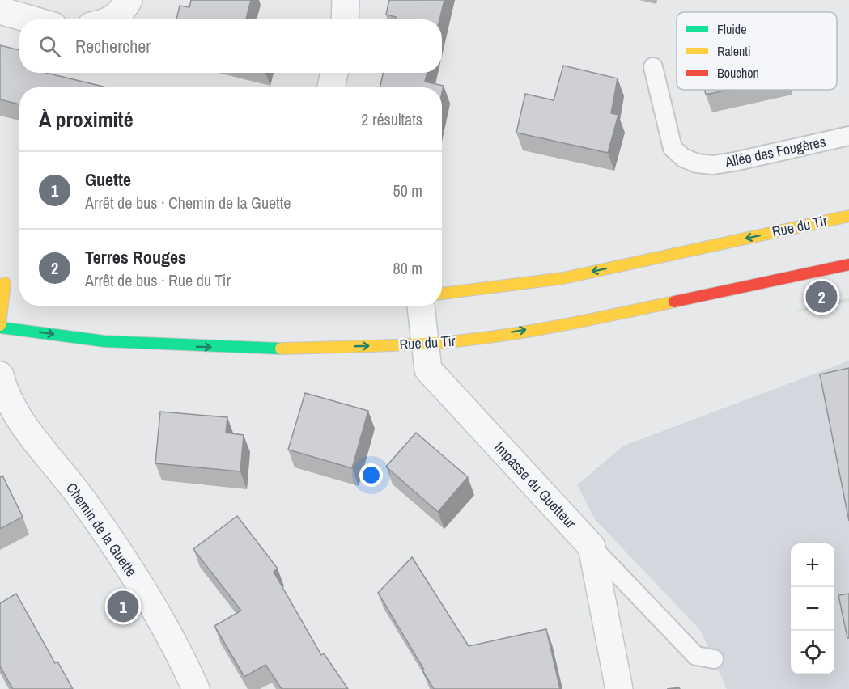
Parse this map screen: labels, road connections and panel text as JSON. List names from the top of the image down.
{
  "streets": {
    "main road": ["Rue du Tir"],
    "street": ["Impasse du Guetteur", "Chemin de la Guette"],
    "lane": ["Allée des Fougères"]
  },
  "crossings": [
    ["Rue du Tir", "Impasse du Guetteur"]
  ],
  "legend": ["Fluide", "Ralenti", "Bouchon"],
  "page": {
    "search": "Rechercher",
    "heading": ["À proximité", "2 résultats"],
    "list": [
      {
        "mark": "1",
        "name": "Guette",
        "note": "Arrêt de bus · Chemin de la Guette",
        "value": "50 m"
      },
      {
        "mark": "2",
        "name": "Terres Rouges",
        "note": "Arrêt de bus · Rue du Tir",
        "value": "80 m"
      }
    ],
    "pins": ["2", "1"],
    "map_buttons": ["+", "−"]
  }
}
